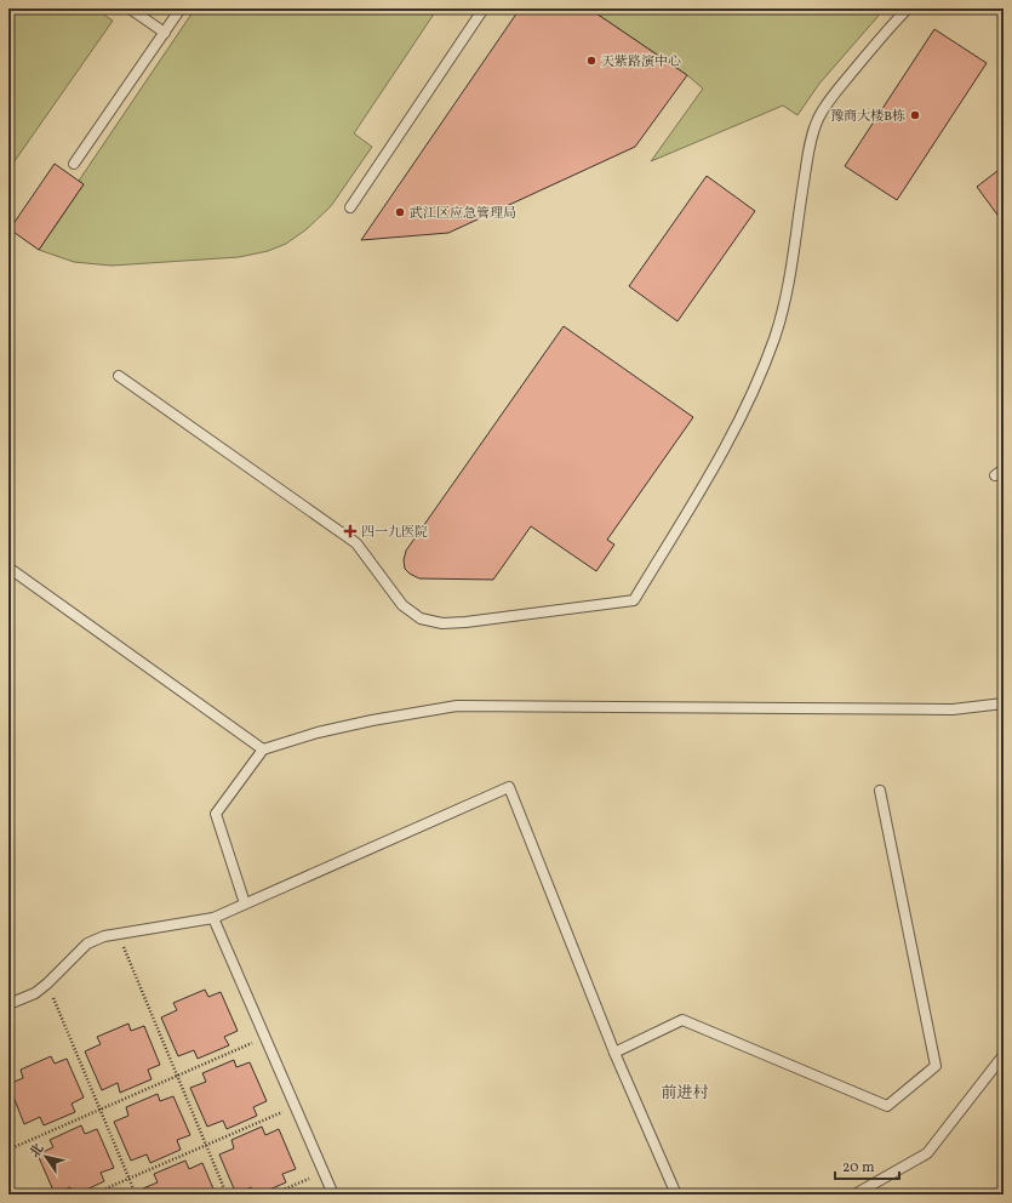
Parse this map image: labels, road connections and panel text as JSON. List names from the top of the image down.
{
  "districts": ["前进村"],
  "places": {
    "other": ["天紫路演中心", "豫商大楼B栋", "武江区应急管理局"],
    "health": ["四一九医院"]
  },
  "scale_bar": "20 m",
  "north": "top left"
}
